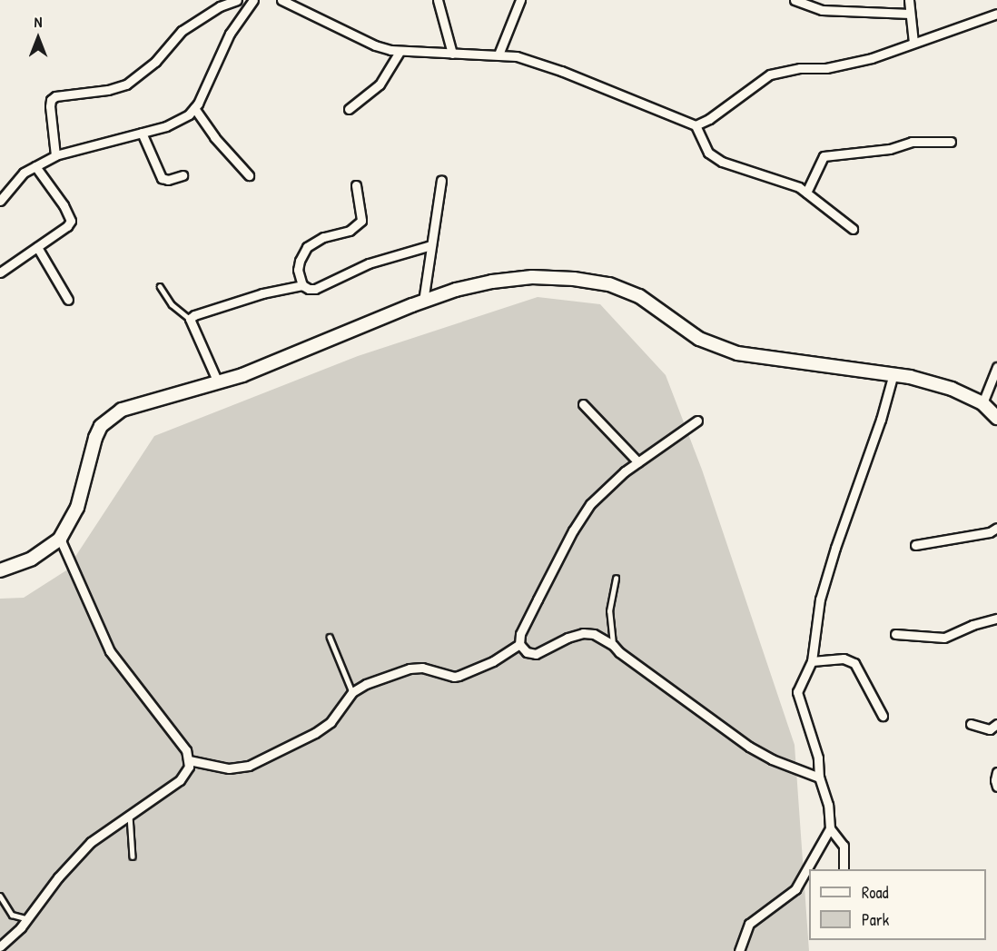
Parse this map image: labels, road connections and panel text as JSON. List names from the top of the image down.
{
  "legend": ["Road", "Park"],
  "north": "top"
}
